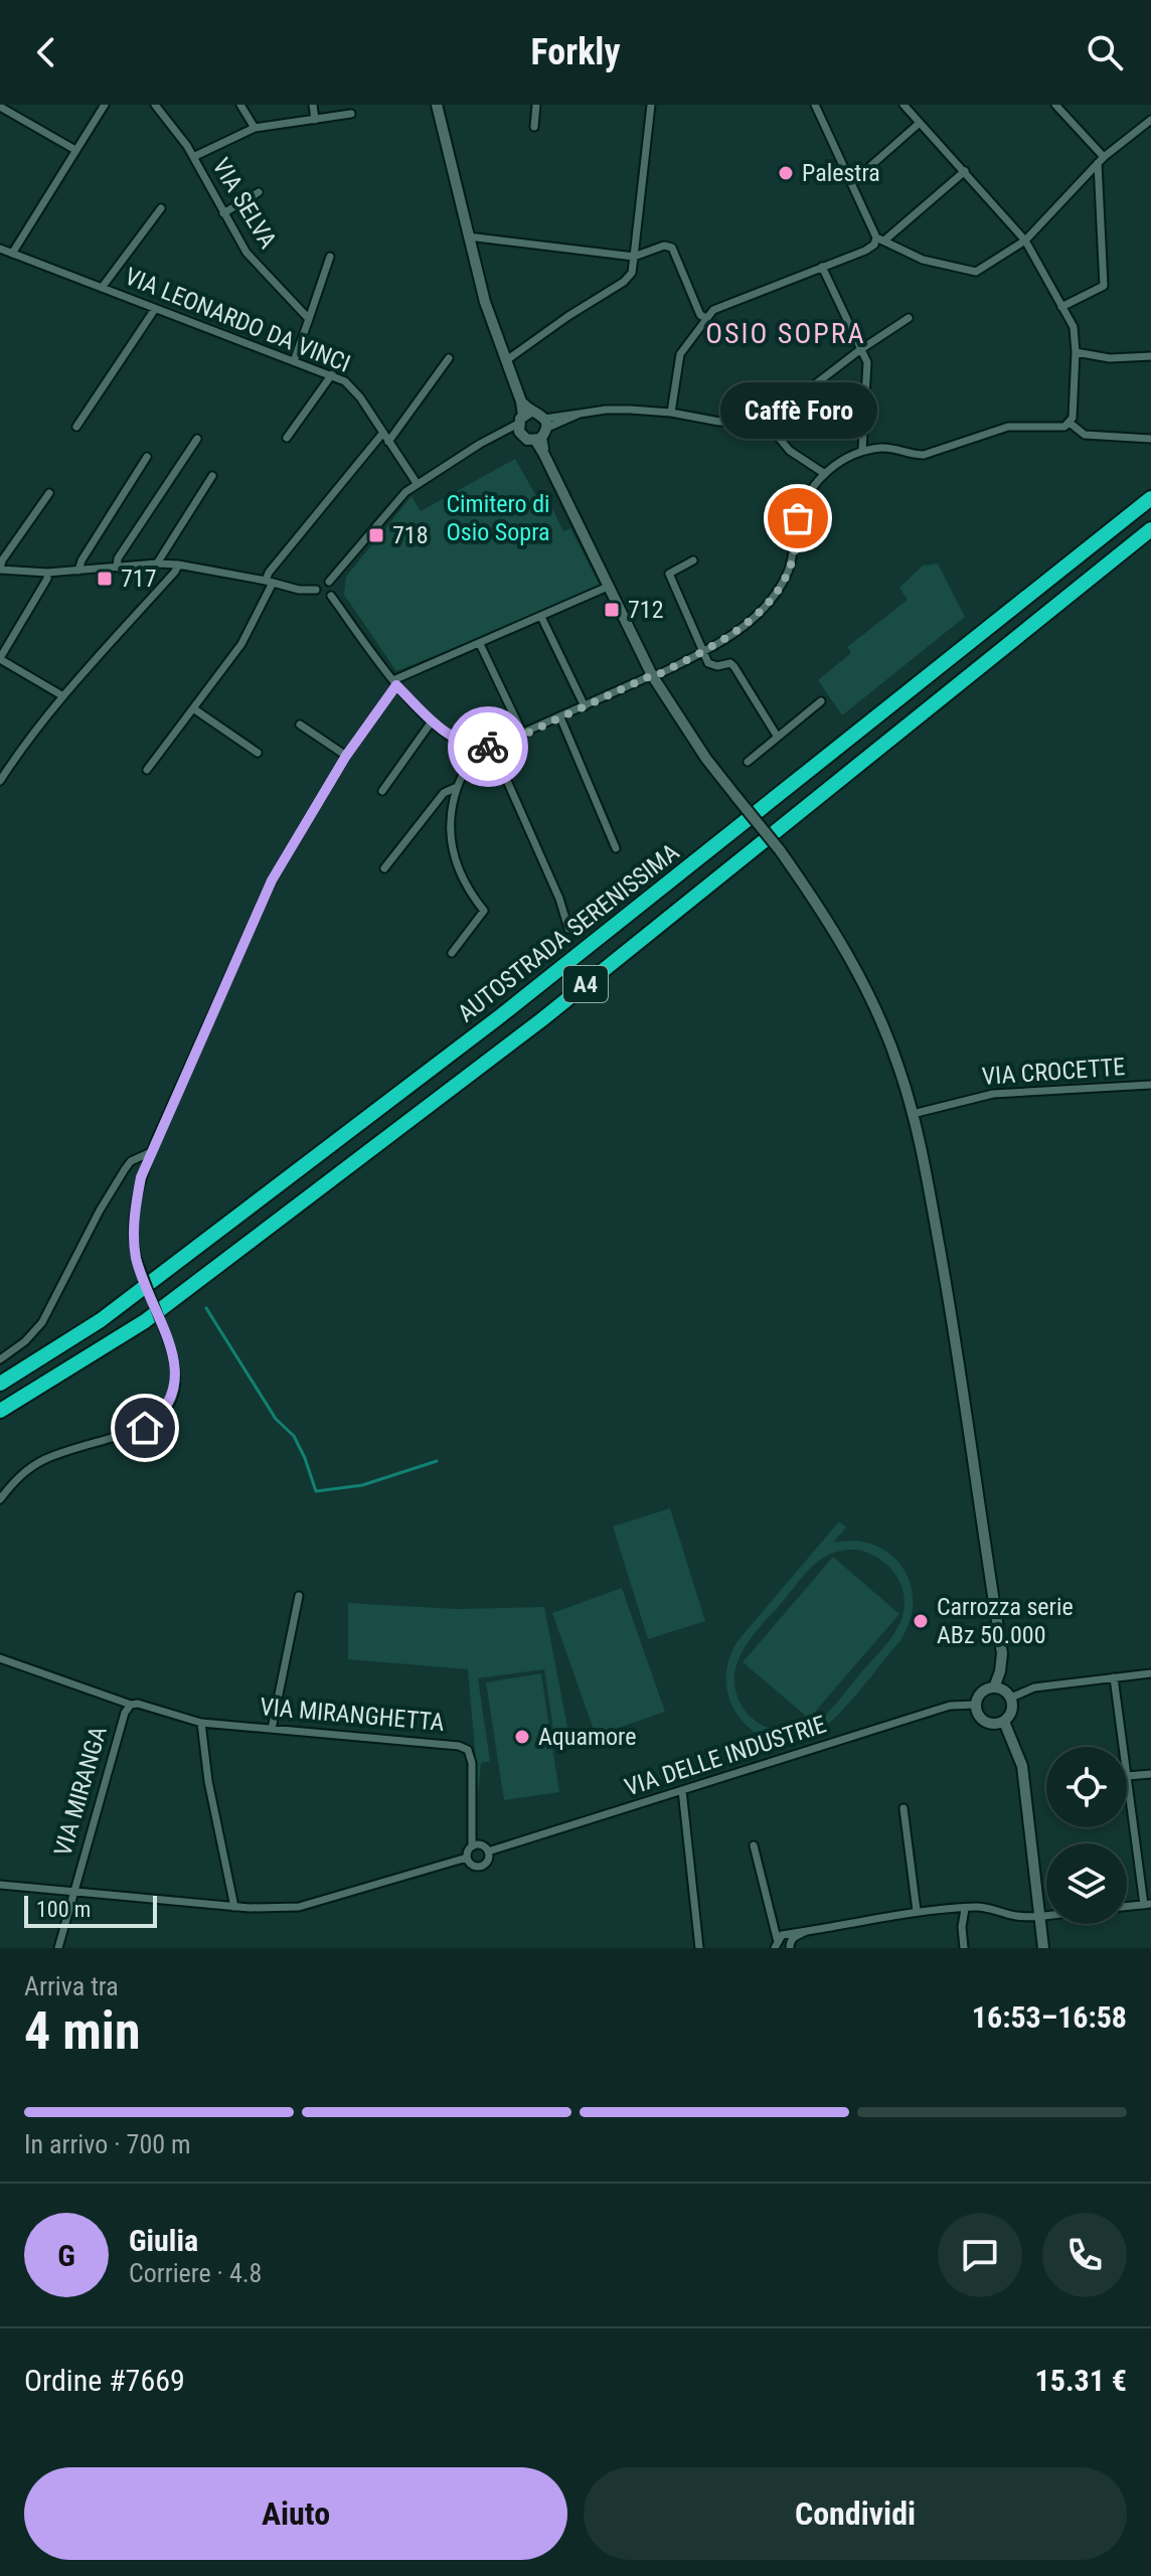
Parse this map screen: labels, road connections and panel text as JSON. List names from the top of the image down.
{
  "streets": {
    "highway": ["AUTOSTRADA SERENISSIMA", "A4"],
    "street": [
      "VIA SELVA",
      "VIA LEONARDO DA VINCI",
      "VIA CROCETTE",
      "VIA MIRANGHETTA",
      "VIA DELLE INDUSTRIE",
      "VIA MIRANGA"
    ]
  },
  "crossings": [
    ["VIA MIRANGHETTA", "VIA DELLE INDUSTRIE"],
    ["VIA MIRANGHETTA", "VIA MIRANGA"],
    ["VIA DELLE INDUSTRIE", "VIA MIRANGA"]
  ],
  "districts": ["OSIO SOPRA"],
  "parks": ["Cimitero di Osio Sopra"],
  "places": {
    "other": [
      "Palestra",
      "Caffè Foro",
      "Carrozza serie ABz 50.000",
      "Aquamore"
    ],
    "transit": ["718", "717", "712"]
  },
  "scale_bar": "100 m",
  "page": {
    "header": "Forkly",
    "bubble": "Caffè Foro",
    "scale": "100 m",
    "heading": ["4 min", "Arriva tra", "16:53–16:58"],
    "panel": [
      "Giulia",
      "Corriere · 4.8",
      "Ordine #7669",
      "15.31 €"
    ],
    "bar": "In arrivo · 700 m",
    "round": "G",
    "buttons": ["Aiuto", "Condividi"]
  }
}
